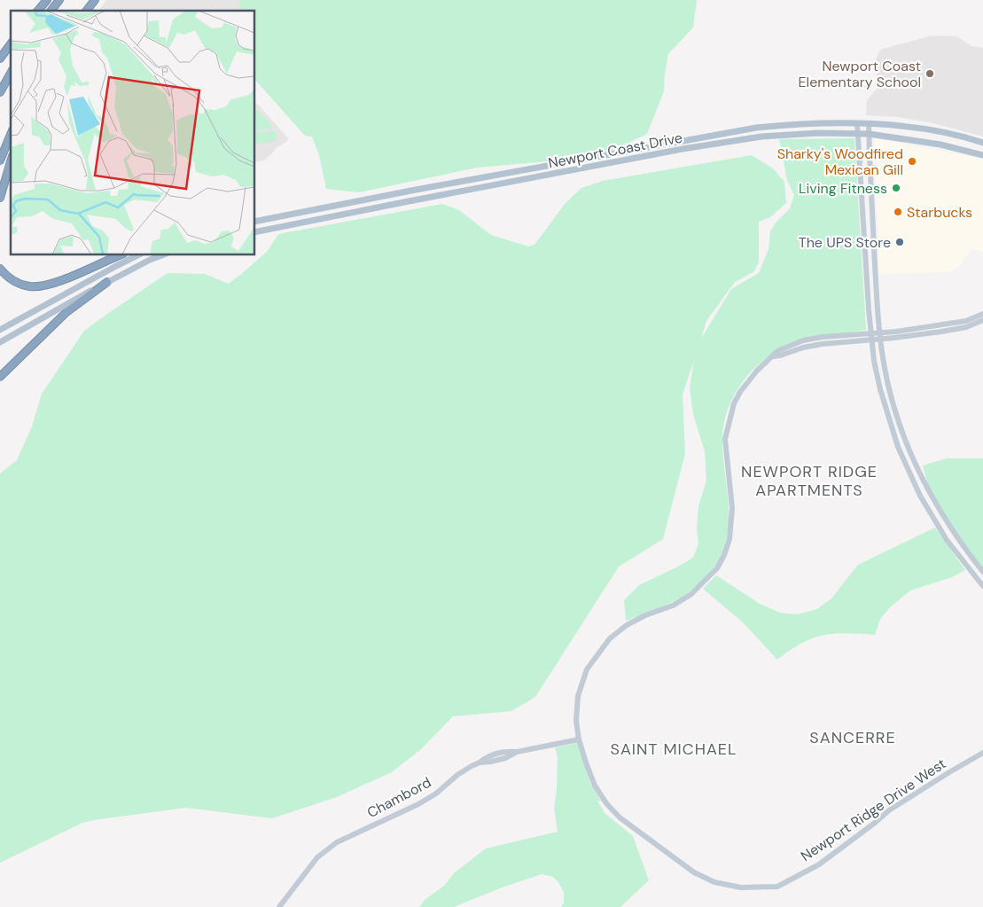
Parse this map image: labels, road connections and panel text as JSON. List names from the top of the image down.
{
  "streets": {
    "main road": ["Newport Coast Drive"],
    "street": ["Chambord", "Newport Ridge Drive West"]
  },
  "crossings": [
    ["Chambord", "Newport Ridge Drive West"]
  ],
  "districts": ["NEWPORT RIDGE APARTMENTS", "SANCERRE", "SAINT MICHAEL"],
  "places": [
    "Newport Coast Elementary School",
    "Sharky's Woodfired Mexican Gill",
    "Living Fitness",
    "Starbucks",
    "The UPS Store"
  ]
}
